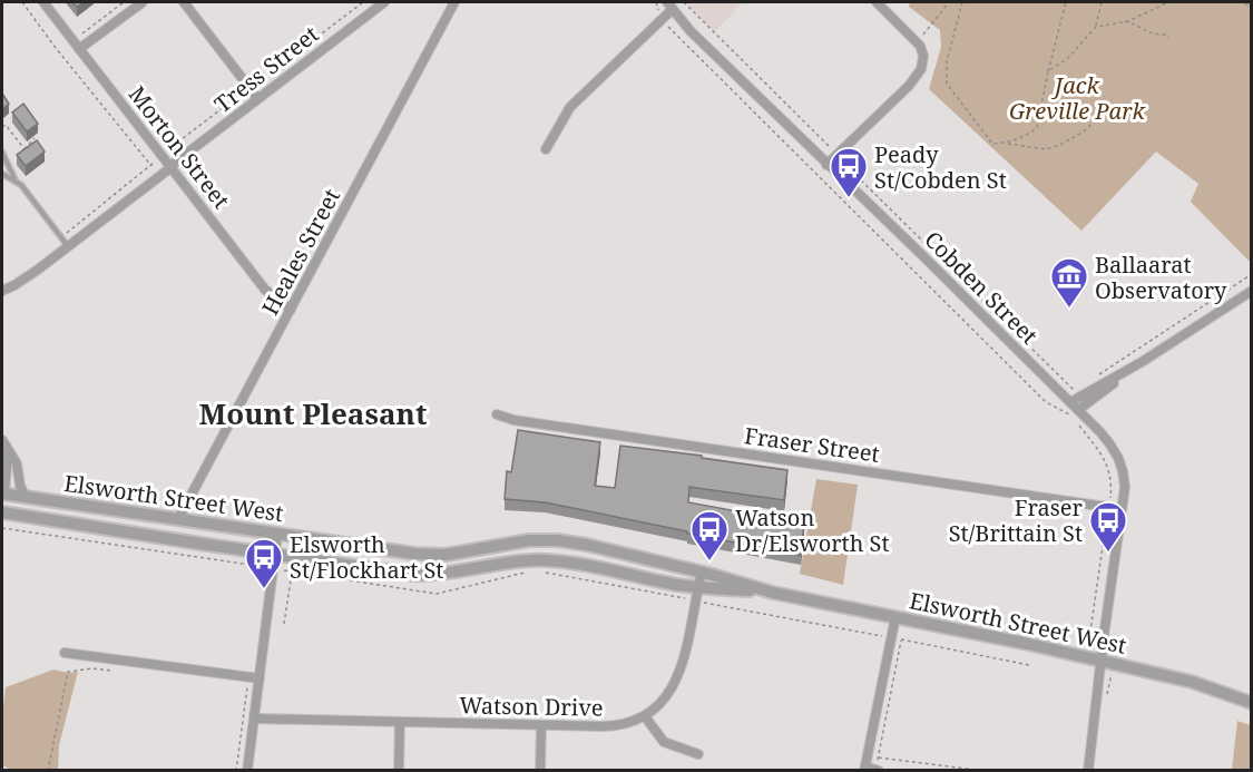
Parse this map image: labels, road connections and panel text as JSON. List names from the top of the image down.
{
  "streets": {
    "street": [
      "Tress Street",
      "Morton Street",
      "Heales Street",
      "Cobden Street",
      "Fraser Street",
      "Elsworth Street West",
      "Watson Drive"
    ]
  },
  "crossings": [
    ["Tress Street", "Morton Street"],
    ["Morton Street", "Heales Street"],
    ["Heales Street", "Elsworth Street West"],
    ["Cobden Street", "Fraser Street"],
    ["Cobden Street", "Elsworth Street West"],
    ["Elsworth Street West", "Watson Drive"]
  ],
  "districts": ["Mount Pleasant"],
  "parks": ["Jack Greville Park"],
  "places": {
    "bus stop": [
      "Peady St/Cobden St",
      "Fraser St/Brittain St",
      "Watson Dr/Elsworth St",
      "Elsworth St/Flockhart St"
    ],
    "museum": ["Ballaarat Observatory"]
  }
}
